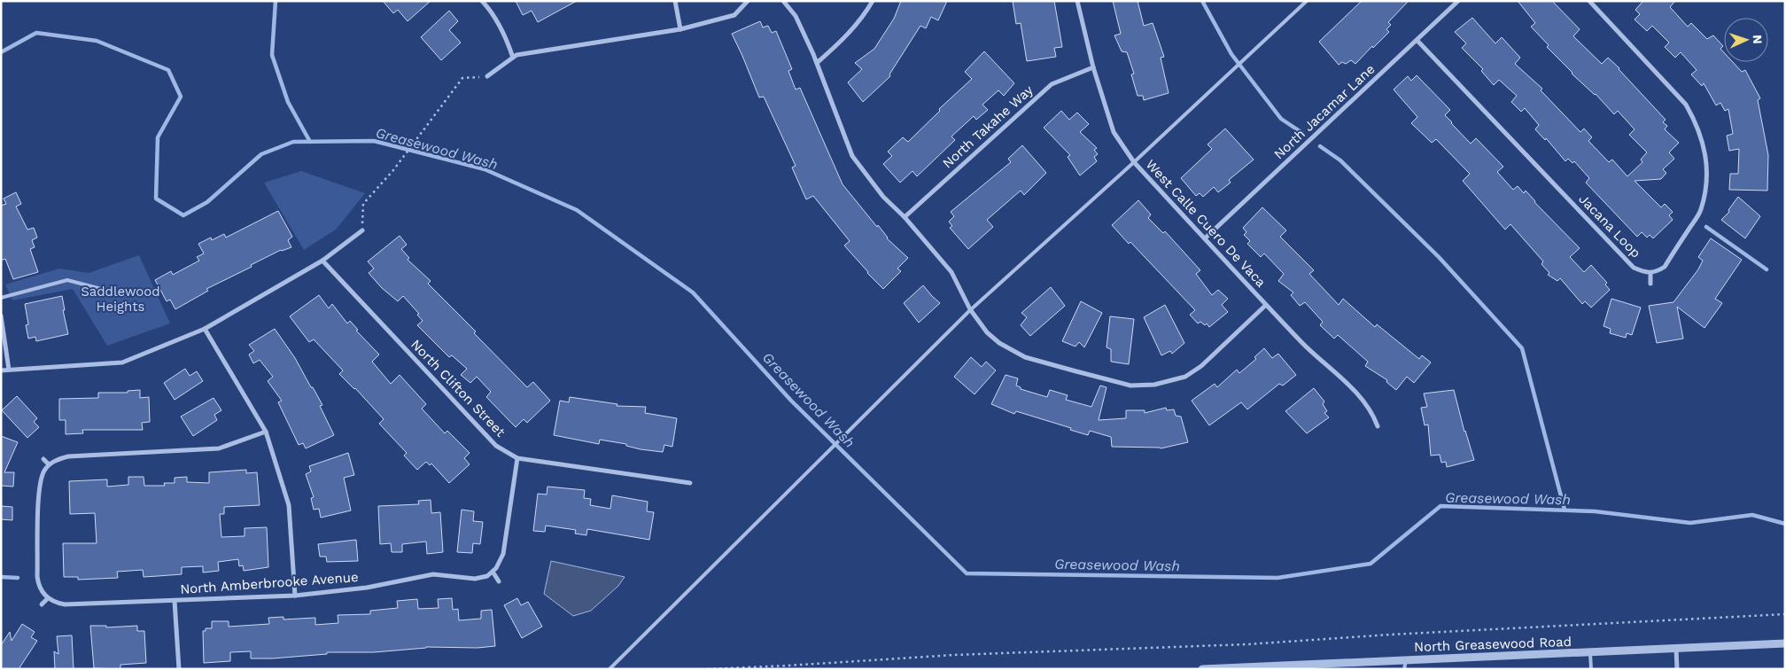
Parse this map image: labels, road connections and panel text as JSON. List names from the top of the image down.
{
  "streets": {
    "street": [
      "North Jacamar Lane",
      "North Takahe Way",
      "West Calle Cuero De Vaca",
      "Jacana Loop",
      "North Clifton Street",
      "North Amberbrooke Avenue",
      "North Greasewood Road"
    ]
  },
  "crossings": [
    ["North Jacamar Lane", "West Calle Cuero De Vaca"],
    ["North Jacamar Lane", "Jacana Loop"],
    ["North Takahe Way", "West Calle Cuero De Vaca"]
  ],
  "water": ["Greasewood Wash"],
  "parks": ["Saddlewood Heights"],
  "north": "right"
}
